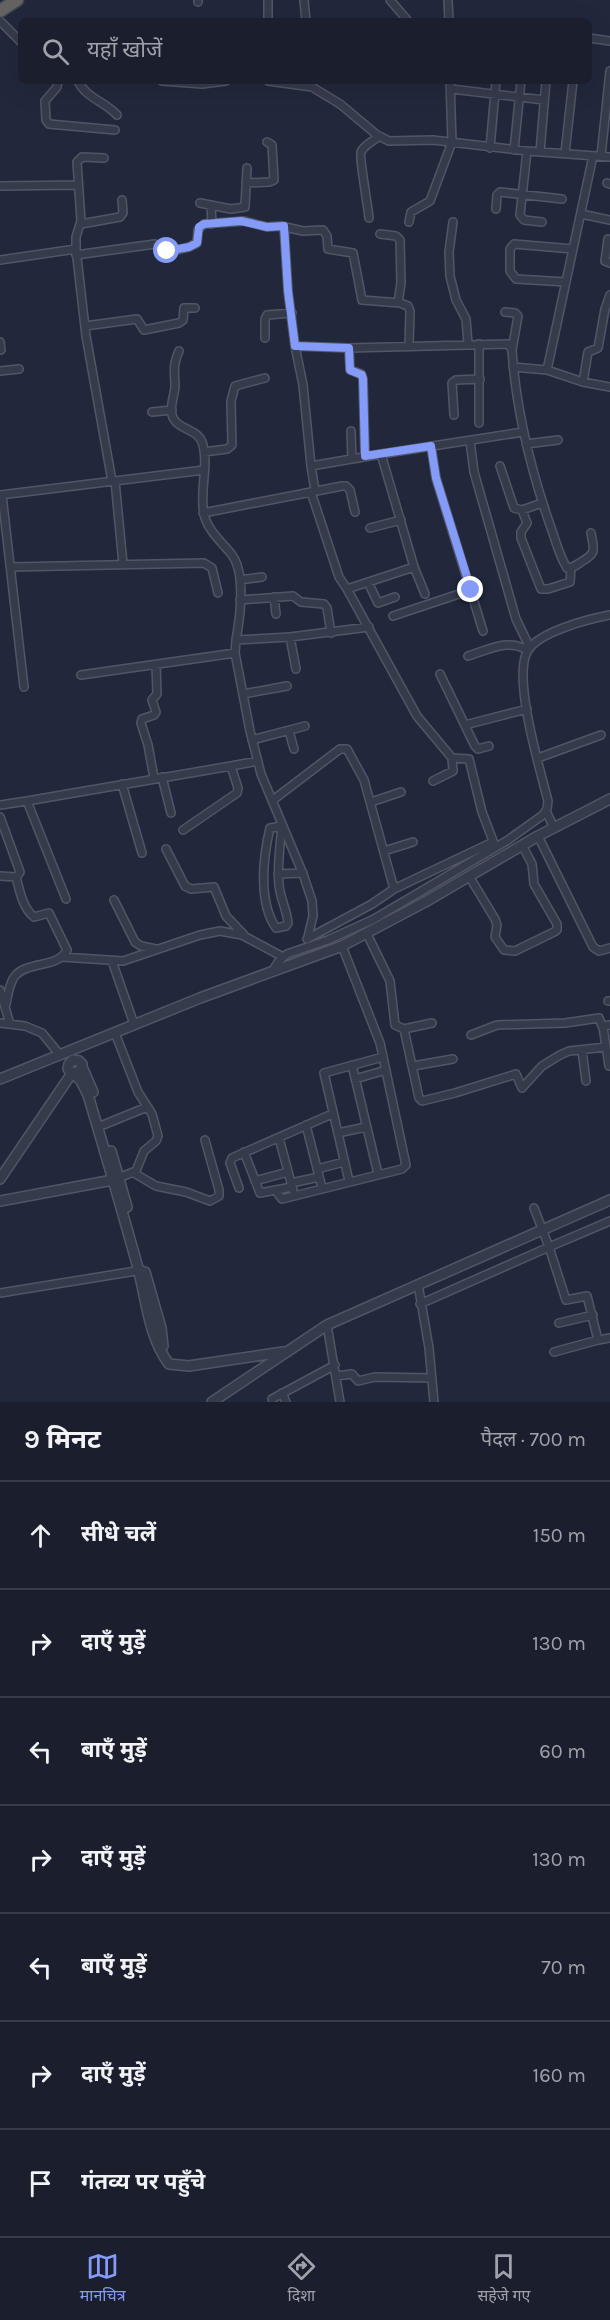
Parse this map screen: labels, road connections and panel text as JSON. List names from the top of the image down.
{
  "page": {
    "search": "यहाँ खोजें",
    "heading": ["9 मिनट", "पैदल · 700 m"],
    "list": [
      ["सीधे चलें", "150 m"],
      ["दाएँ मुड़ें", "130 m"],
      ["बाएँ मुड़ें", "60 m"],
      ["दाएँ मुड़ें", "130 m"],
      ["बाएँ मुड़ें", "70 m"],
      ["दाएँ मुड़ें", "160 m"],
      "गंतव्य पर पहुँचे"
    ],
    "nav": ["मानचित्र", "दिशा", "सहेजे गए"]
  }
}
